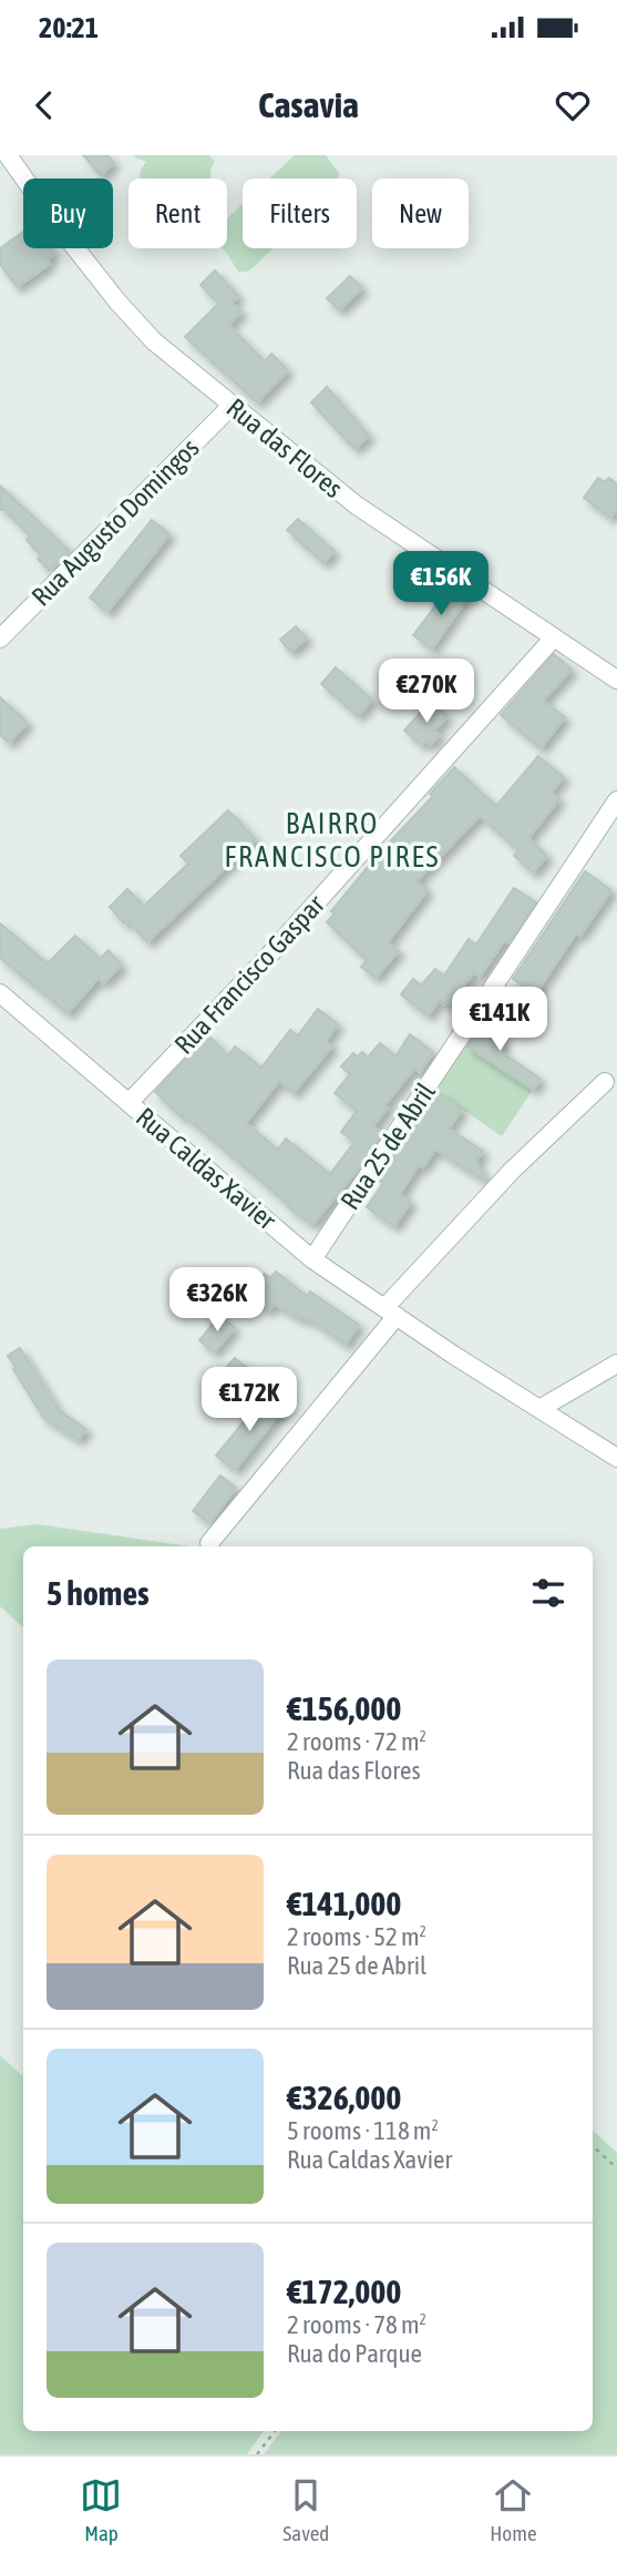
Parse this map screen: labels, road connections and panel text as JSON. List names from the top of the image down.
{
  "streets": {
    "street": [
      "Rua das Flores",
      "Rua Augusto Domingos",
      "Rua Francisco Gaspar",
      "Rua 25 de Abril",
      "Rua Caldas Xavier"
    ]
  },
  "crossings": [
    ["Rua das Flores", "Rua Augusto Domingos"],
    ["Rua das Flores", "Rua Francisco Gaspar"],
    ["Rua Francisco Gaspar", "Rua Caldas Xavier"],
    ["Rua 25 de Abril", "Rua Caldas Xavier"]
  ],
  "districts": ["BAIRRO FRANCISCO PIRES"],
  "page": {
    "status": "20:21",
    "header": "Casavia",
    "chip": [
      "Buy",
      "Rent",
      "Filters",
      "New"
    ],
    "price": [
      "€156K",
      "€270K",
      "€141K",
      "€326K",
      "€172K"
    ],
    "heading": "5 homes",
    "list": [
      {
        "name": "€156,000",
        "note": "2 rooms · 72 m² · Rua das Flores"
      },
      {
        "name": "€141,000",
        "note": "2 rooms · 52 m² · Rua 25 de Abril"
      },
      {
        "name": "€326,000",
        "note": "5 rooms · 118 m² · Rua Caldas Xavier"
      },
      {
        "name": "€172,000",
        "note": "2 rooms · 78 m² · Rua do Parque"
      }
    ],
    "tabs": ["Map", "Saved", "Home"]
  }
}
